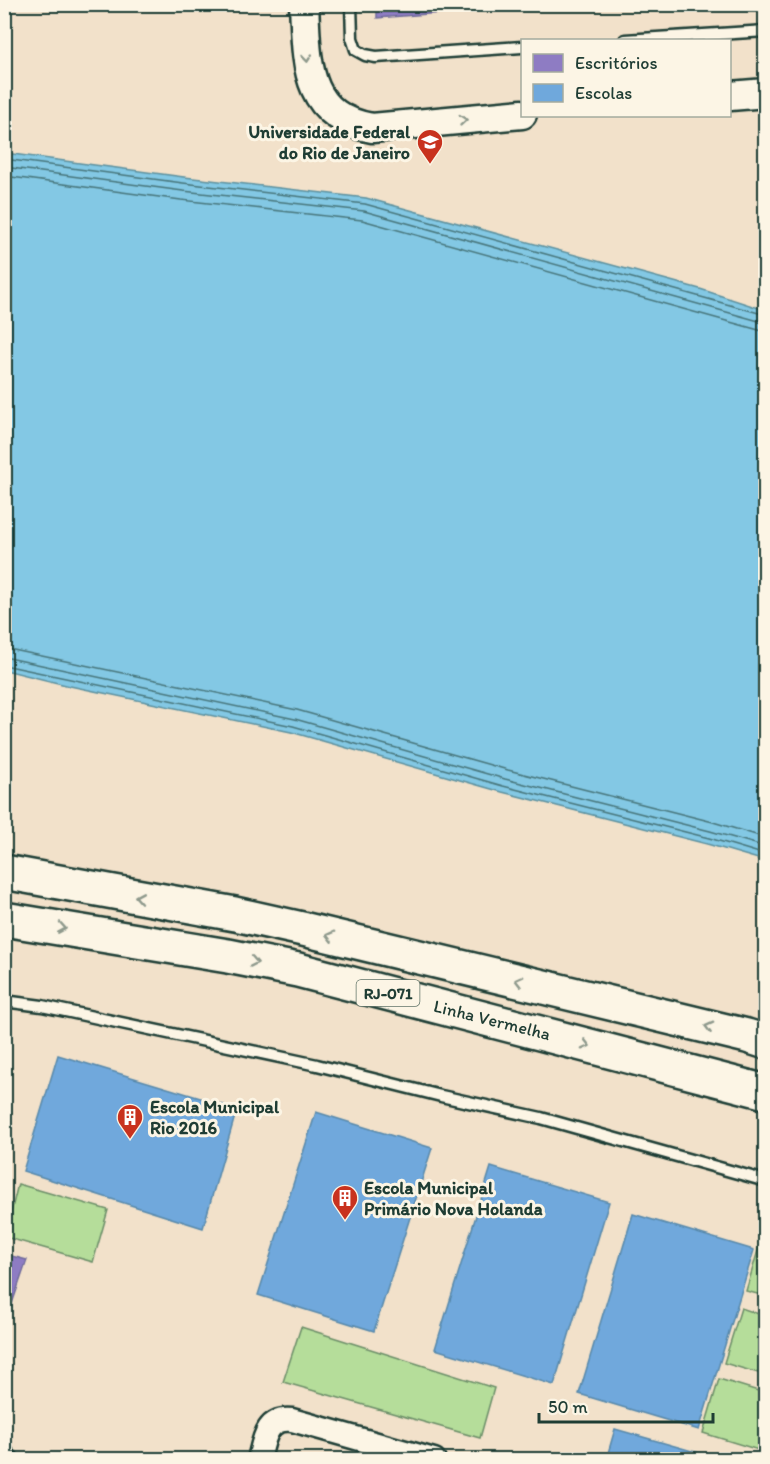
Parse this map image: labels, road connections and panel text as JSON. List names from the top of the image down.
{
  "streets": {
    "highway": ["RJ-071", "Linha Vermelha"]
  },
  "places": {
    "school or university": ["Universidade Federal do Rio de Janeiro"],
    "building": ["Escola Municipal Rio 2016", "Escola Municipal Primário Nova Holanda"]
  },
  "legend": ["Escritórios", "Escolas"],
  "scale_bar": "50 m"
}
